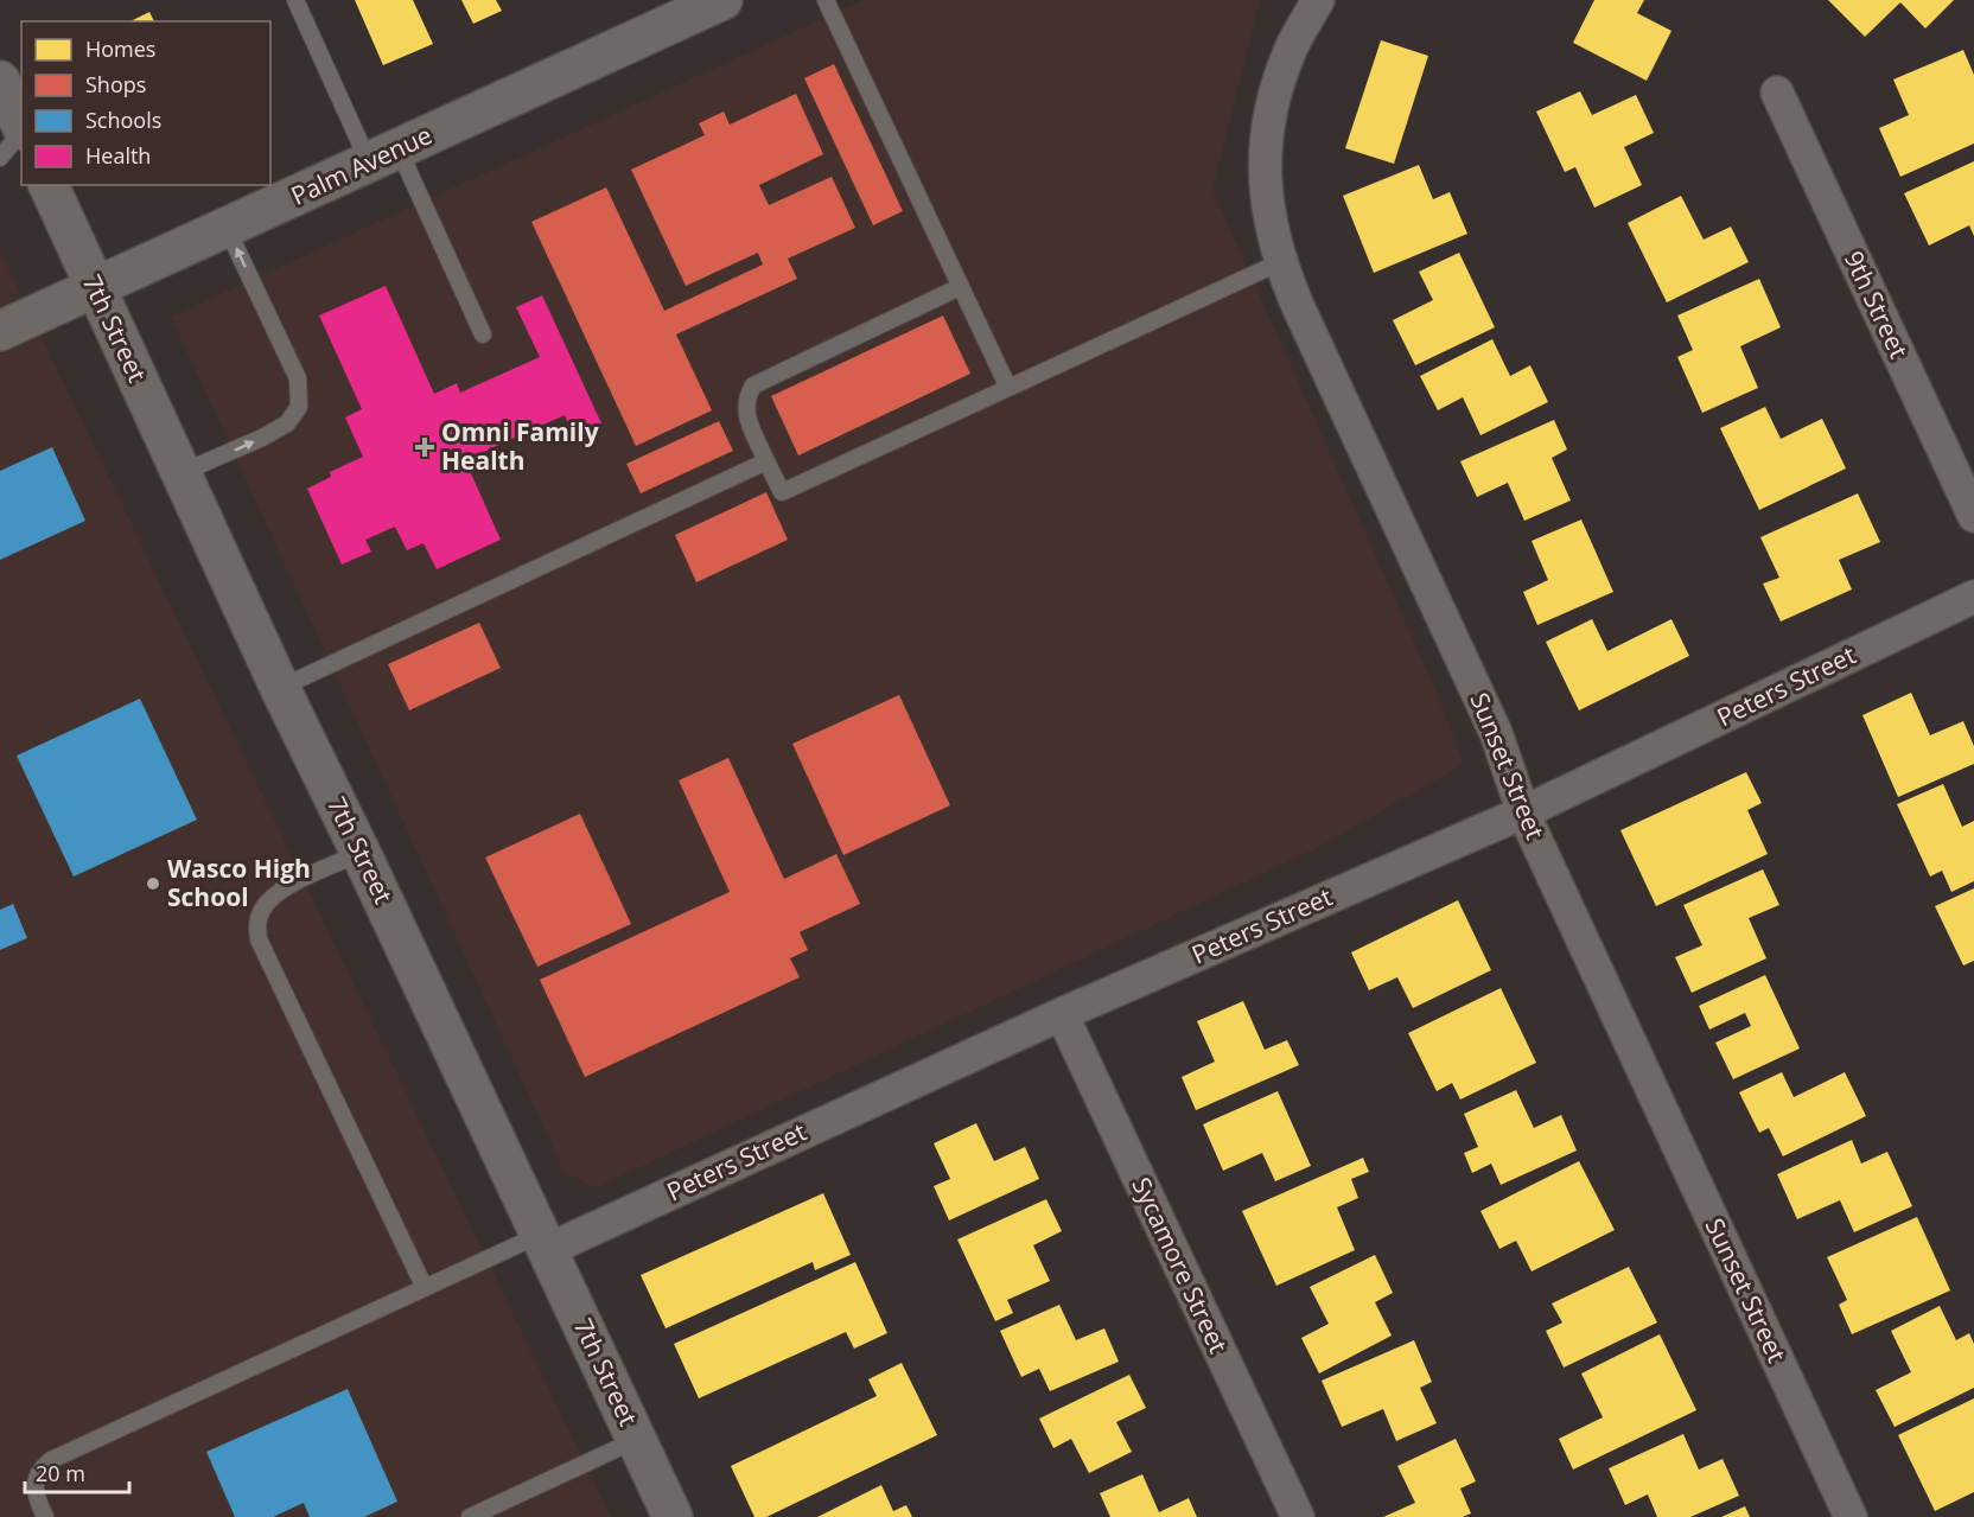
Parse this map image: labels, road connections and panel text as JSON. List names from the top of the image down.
{
  "streets": {
    "street": [
      "Palm Avenue",
      "9th Street",
      "7th Street",
      "Peters Street",
      "Sunset Street",
      "Sycamore Street"
    ]
  },
  "crossings": [
    ["Palm Avenue", "7th Street"],
    ["7th Street", "Peters Street"],
    ["Peters Street", "Sunset Street"],
    ["Peters Street", "Sycamore Street"]
  ],
  "places": {
    "health": ["Omni Family Health"],
    "other": ["Wasco High School"]
  },
  "legend": [
    "Homes",
    "Shops",
    "Schools",
    "Health"
  ],
  "scale_bar": "20 m"
}
